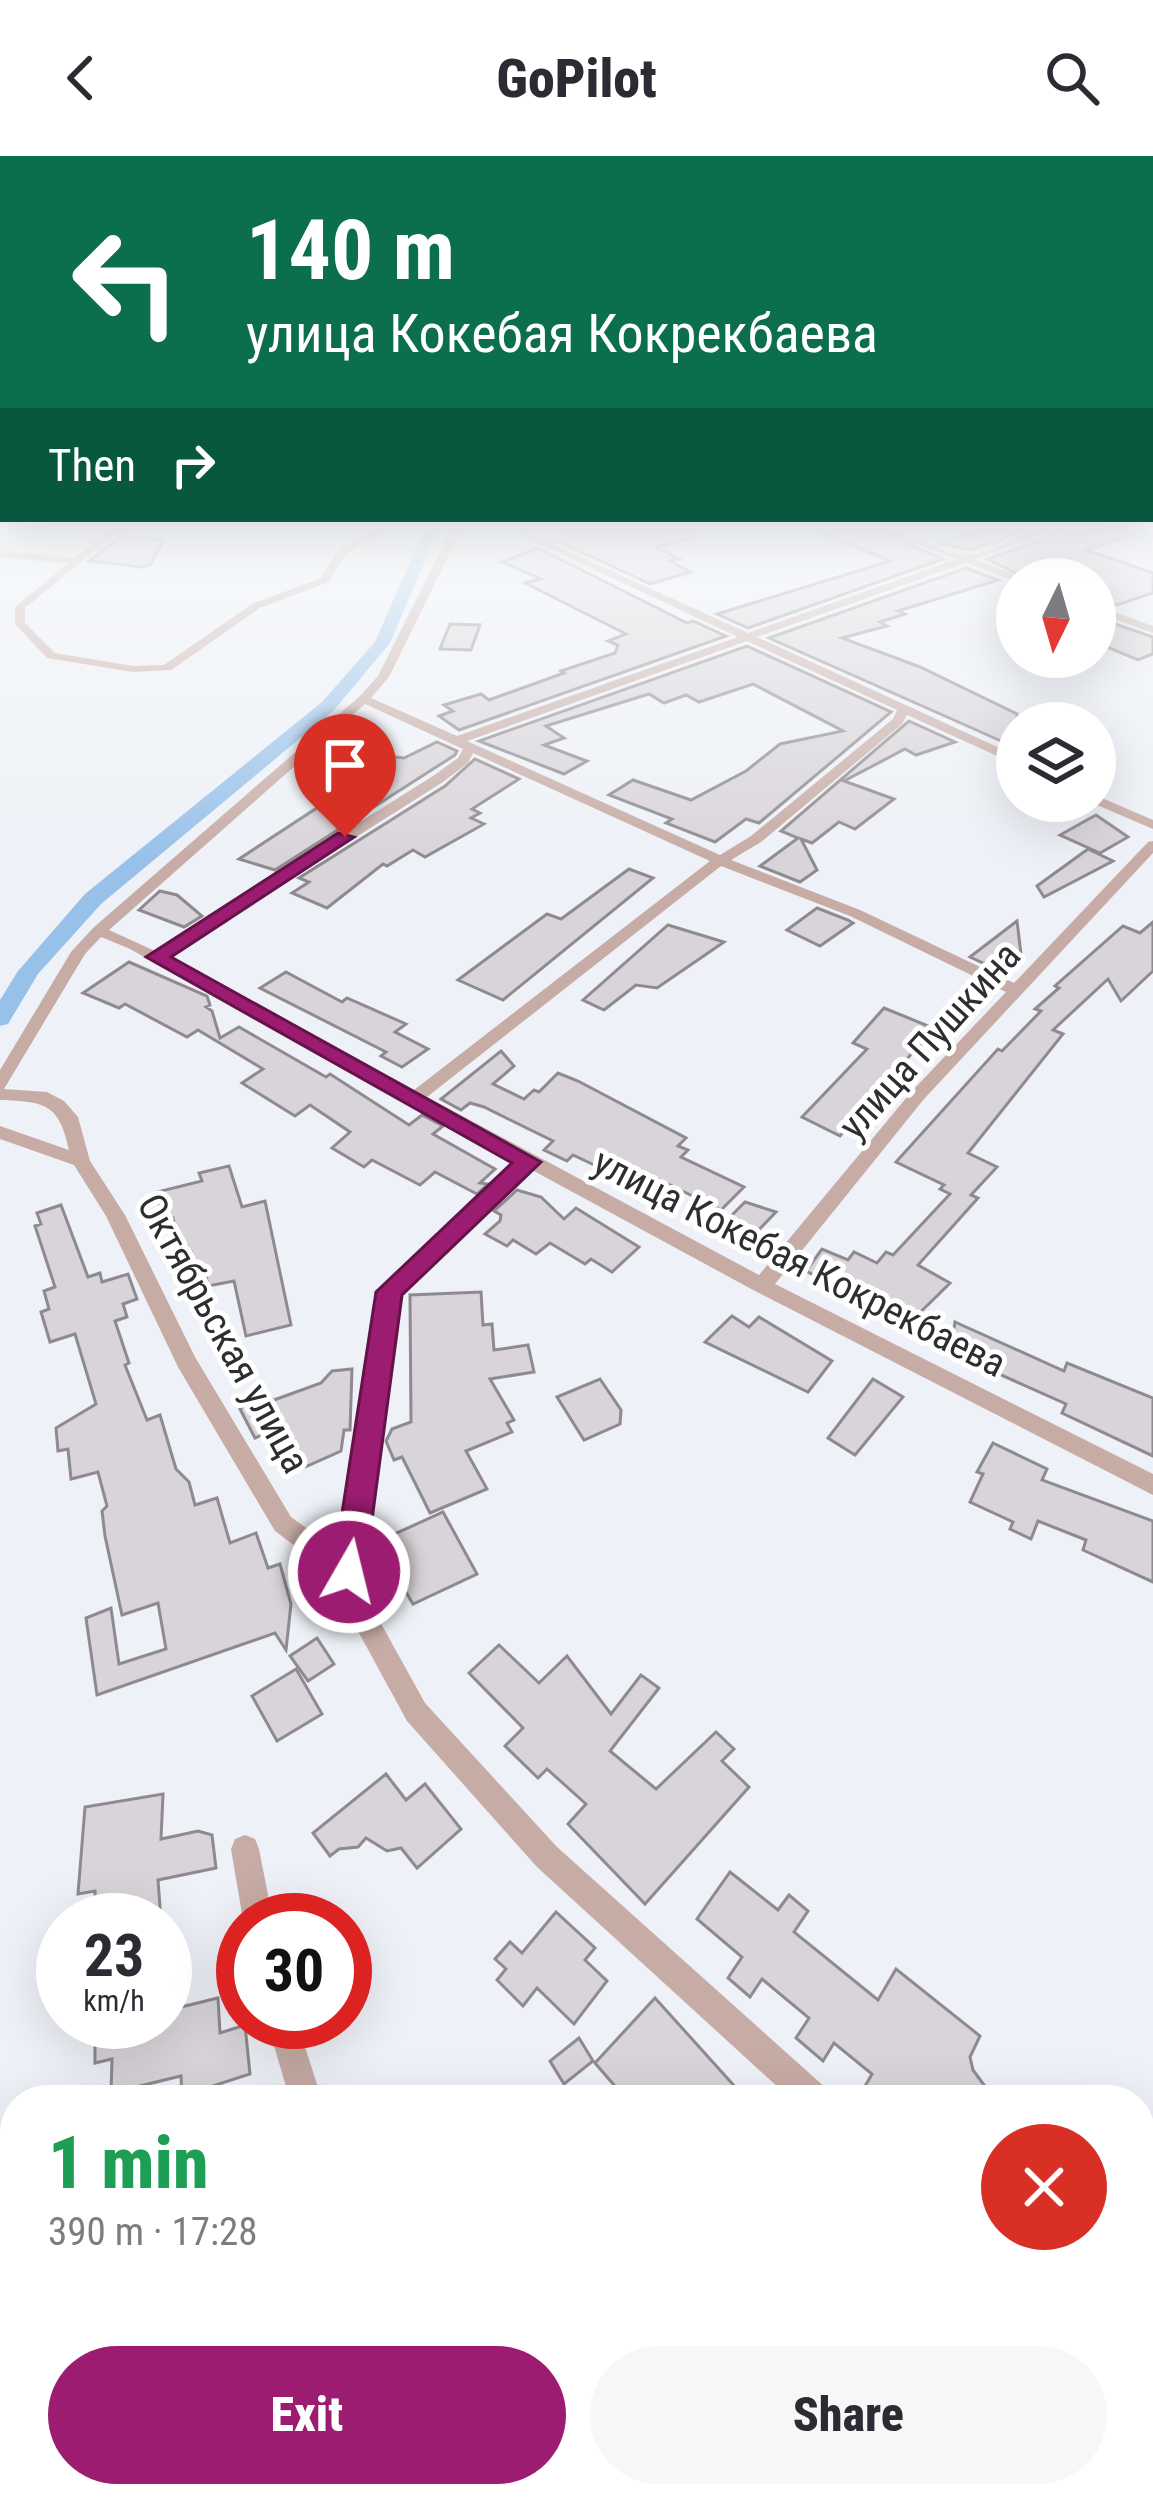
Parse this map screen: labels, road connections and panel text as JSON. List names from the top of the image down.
{
  "streets": {
    "street": ["улица Пушкина", "улица Кокебая Кокрекбаева", "Октябрьская улица"]
  },
  "crossings": [
    ["улица Пушкина", "улица Кокебая Кокрекбаева"]
  ],
  "north": "bottom",
  "page": {
    "header": "GoPilot",
    "turn": ["140 m", "улица Кокебая Кокрекбаева"],
    "then": "Then",
    "speed": "23 km/h",
    "limit": "30",
    "heading": ["1 min", "390 m · 17:28"],
    "buttons": ["Exit", "Share"]
  }
}
